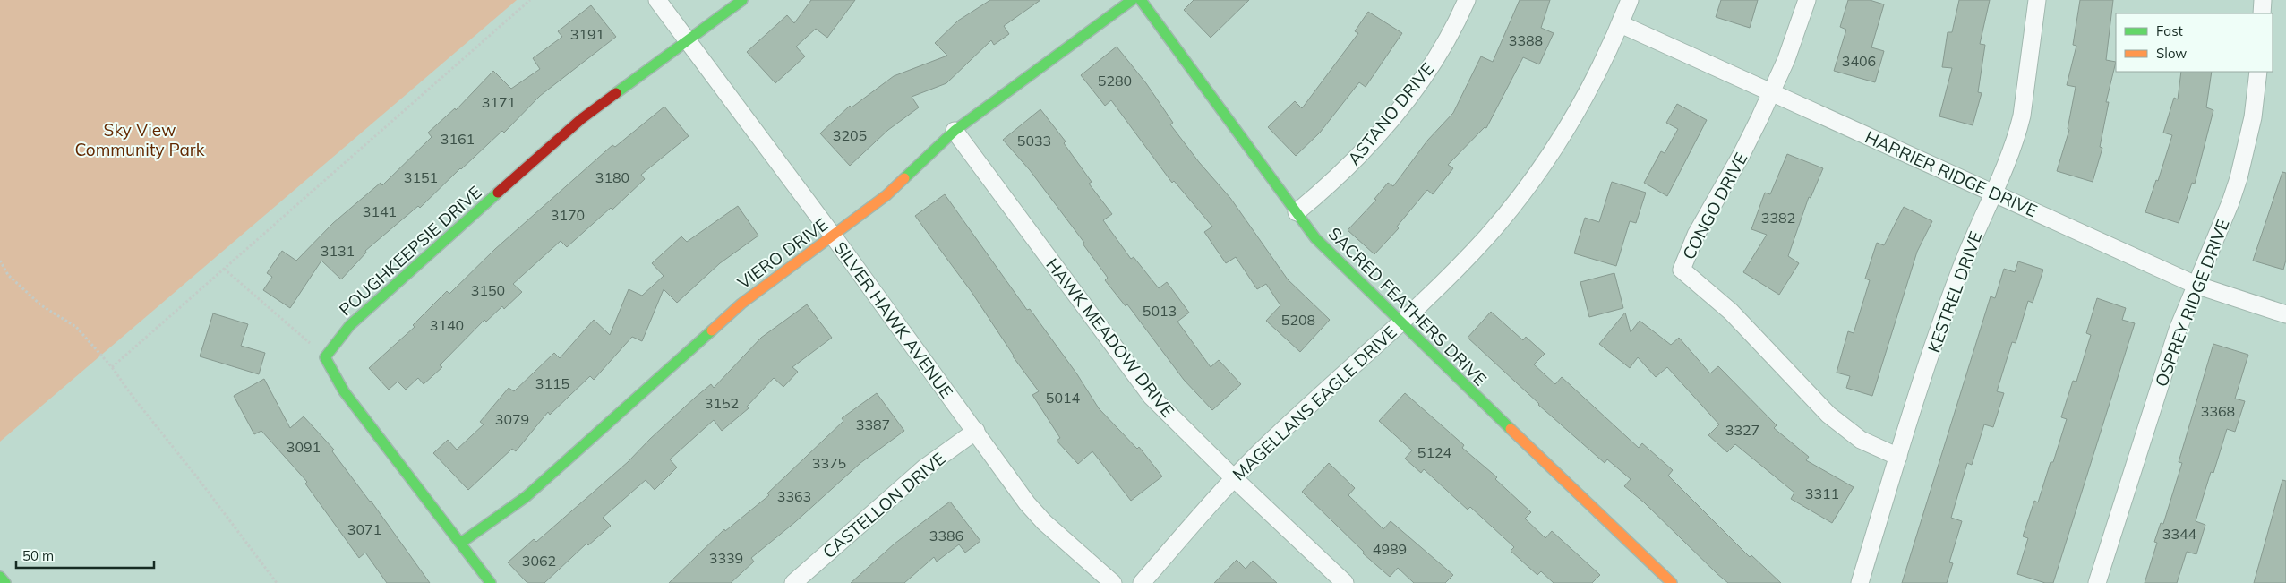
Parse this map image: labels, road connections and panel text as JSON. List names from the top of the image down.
{
  "streets": {
    "main road": ["POUGHKEEPSIE DRIVE", "VIERO DRIVE", "SACRED FEATHERS DRIVE"],
    "street": [
      "ASTANO DRIVE",
      "HARRIER RIDGE DRIVE",
      "CONGO DRIVE",
      "KESTREL DRIVE",
      "OSPREY RIDGE DRIVE",
      "SILVER HAWK AVENUE",
      "HAWK MEADOW DRIVE",
      "MAGELLANS EAGLE DRIVE",
      "CASTELLON DRIVE"
    ]
  },
  "crossings": [
    ["ASTANO DRIVE", "SACRED FEATHERS DRIVE"],
    ["HARRIER RIDGE DRIVE", "CONGO DRIVE"],
    ["HARRIER RIDGE DRIVE", "KESTREL DRIVE"],
    ["HARRIER RIDGE DRIVE", "OSPREY RIDGE DRIVE"],
    ["HARRIER RIDGE DRIVE", "MAGELLANS EAGLE DRIVE"],
    ["CONGO DRIVE", "KESTREL DRIVE"],
    ["POUGHKEEPSIE DRIVE", "SILVER HAWK AVENUE"],
    ["VIERO DRIVE", "SILVER HAWK AVENUE"],
    ["VIERO DRIVE", "HAWK MEADOW DRIVE"],
    ["SACRED FEATHERS DRIVE", "MAGELLANS EAGLE DRIVE"],
    ["SILVER HAWK AVENUE", "CASTELLON DRIVE"],
    ["HAWK MEADOW DRIVE", "MAGELLANS EAGLE DRIVE"]
  ],
  "parks": ["Sky View Community Park"],
  "house_numbers": [
    "3191",
    "3388",
    "3406",
    "5280",
    "3171",
    "3205",
    "3161",
    "5033",
    "3151",
    "3180",
    "3141",
    "3170",
    "3382",
    "3131",
    "3150",
    "5013",
    "5208",
    "3140",
    "3115",
    "5014",
    "3152",
    "3368",
    "3079",
    "3387",
    "3327",
    "3091",
    "5124",
    "3375",
    "3311",
    "3363",
    "3071",
    "3344",
    "3386",
    "4989",
    "3339",
    "3062"
  ],
  "legend": ["Fast", "Slow"],
  "scale_bar": "50 m"
}
